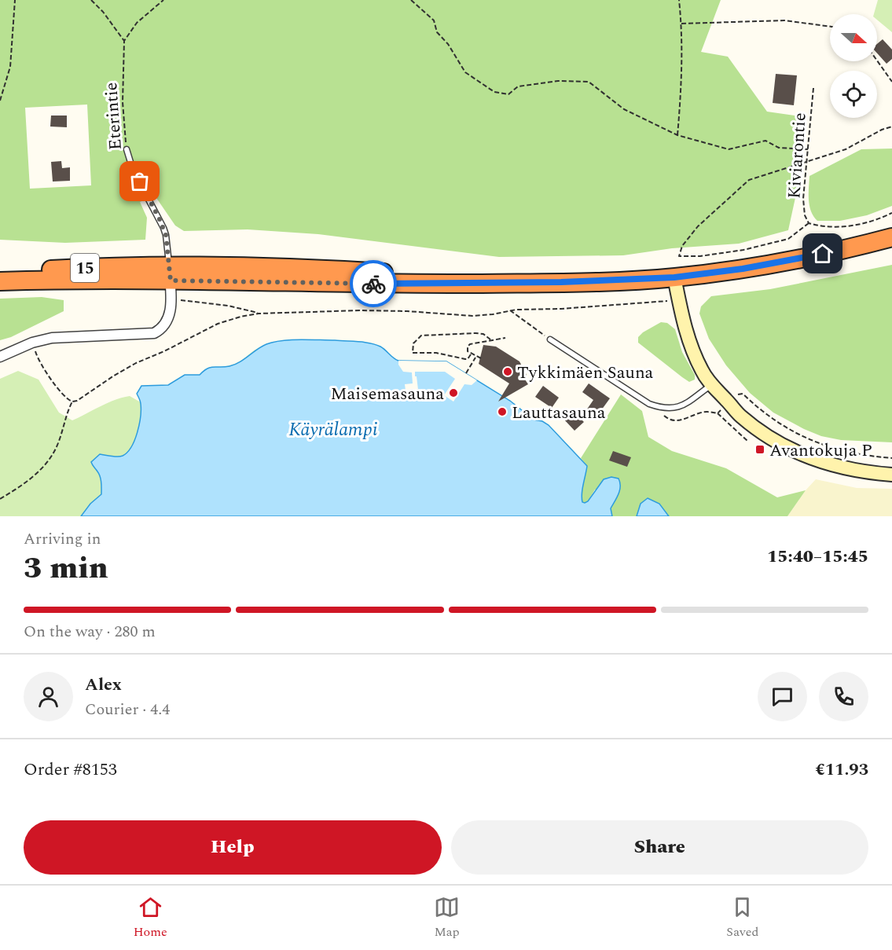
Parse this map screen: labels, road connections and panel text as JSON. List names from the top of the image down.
{
  "streets": {
    "highway": ["15"],
    "lane": ["Eterintie"],
    "path": ["Kiviarontie"]
  },
  "crossings": [
    ["Eterintie", "15"]
  ],
  "water": ["Käyrälampi"],
  "places": {
    "other": ["Tykkimäen Sauna", "Maisemasauna", "Lauttasauna"],
    "transit": ["Avantokuja P"]
  },
  "north": "right",
  "page": {
    "heading": ["3 min", "Arriving in", "15:40–15:45"],
    "panel": [
      "Alex",
      "Courier · 4.4",
      "Order #8153",
      "€11.93"
    ],
    "bar": "On the way · 280 m",
    "buttons": ["Help", "Share"],
    "tabs": ["Home", "Map", "Saved"]
  }
}
